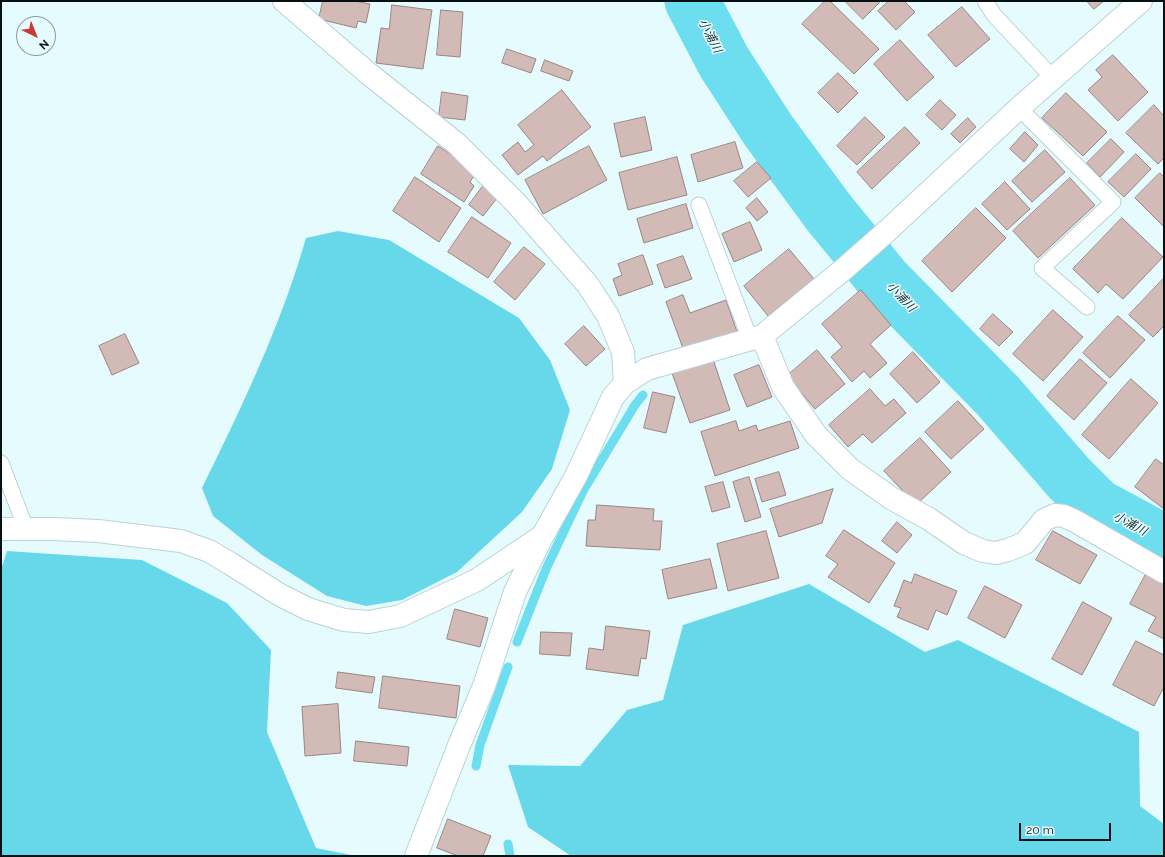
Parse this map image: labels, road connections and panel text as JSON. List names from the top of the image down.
{
  "water": ["小浦川"],
  "scale_bar": "20 m",
  "north": "bottom right"
}
